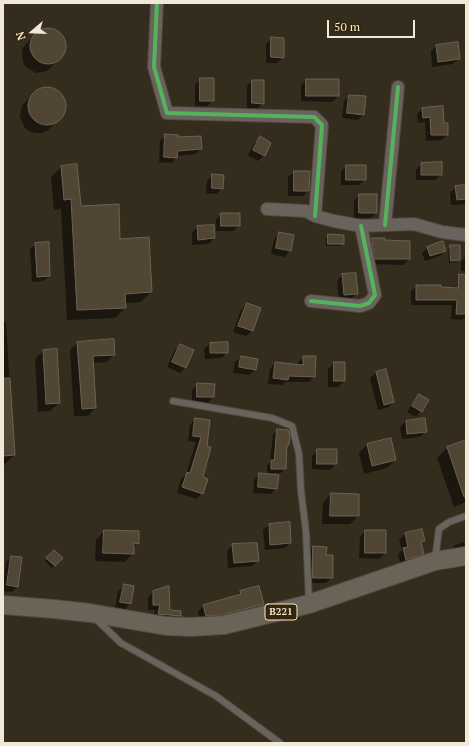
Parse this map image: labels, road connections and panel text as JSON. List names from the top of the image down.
{
  "streets": {
    "main road": ["B221"]
  },
  "scale_bar": "50 m",
  "north": "left"
}
